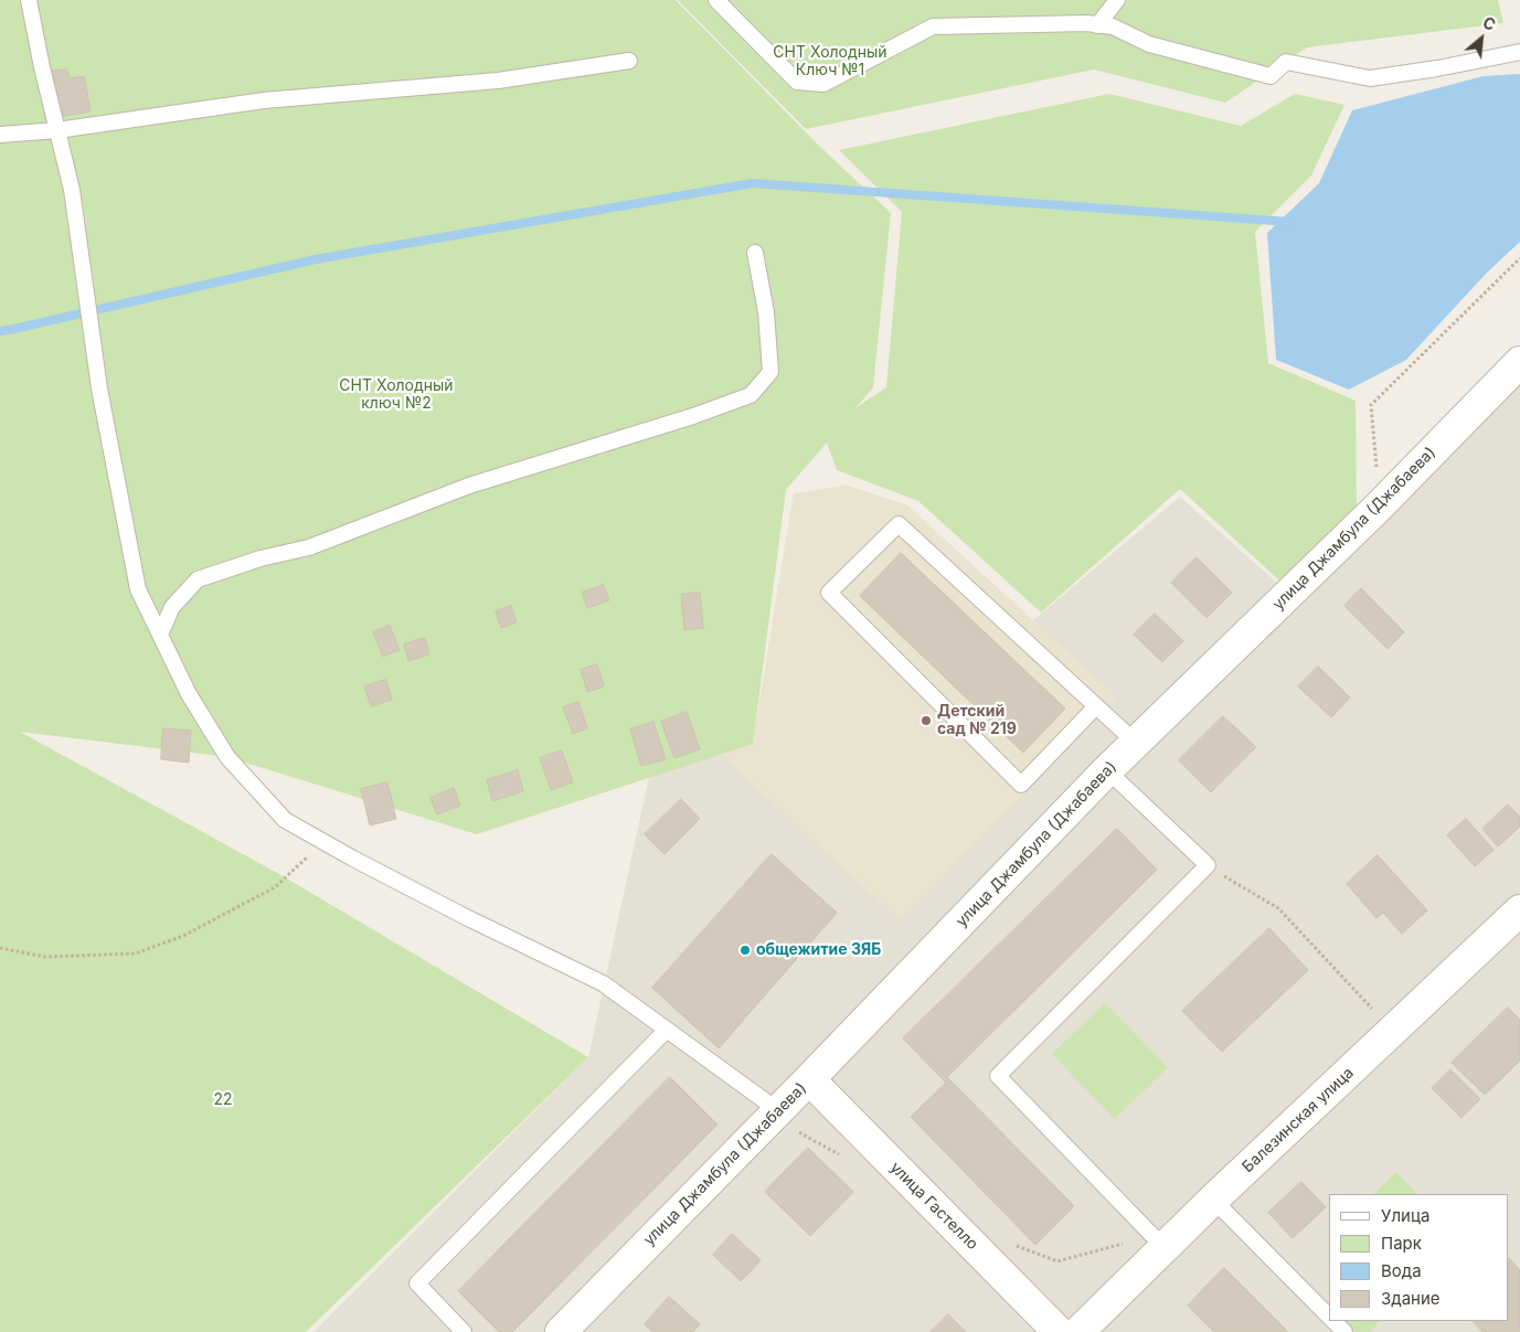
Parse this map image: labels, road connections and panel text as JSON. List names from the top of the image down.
{
  "streets": {
    "street": ["улица Джамбула (Джабаева)", "Балезинская улица", "улица Гастелло"]
  },
  "crossings": [
    ["улица Джамбула (Джабаева)", "улица Гастелло"]
  ],
  "parks": ["СНТ Холодный Ключ №1", "СНТ Холодный ключ №2", "22"],
  "places": ["Детский сад № 219", "общежитие ЗЯБ"],
  "legend": [
    "Улица",
    "Парк",
    "Вода",
    "Здание"
  ],
  "north": "top right"
}
